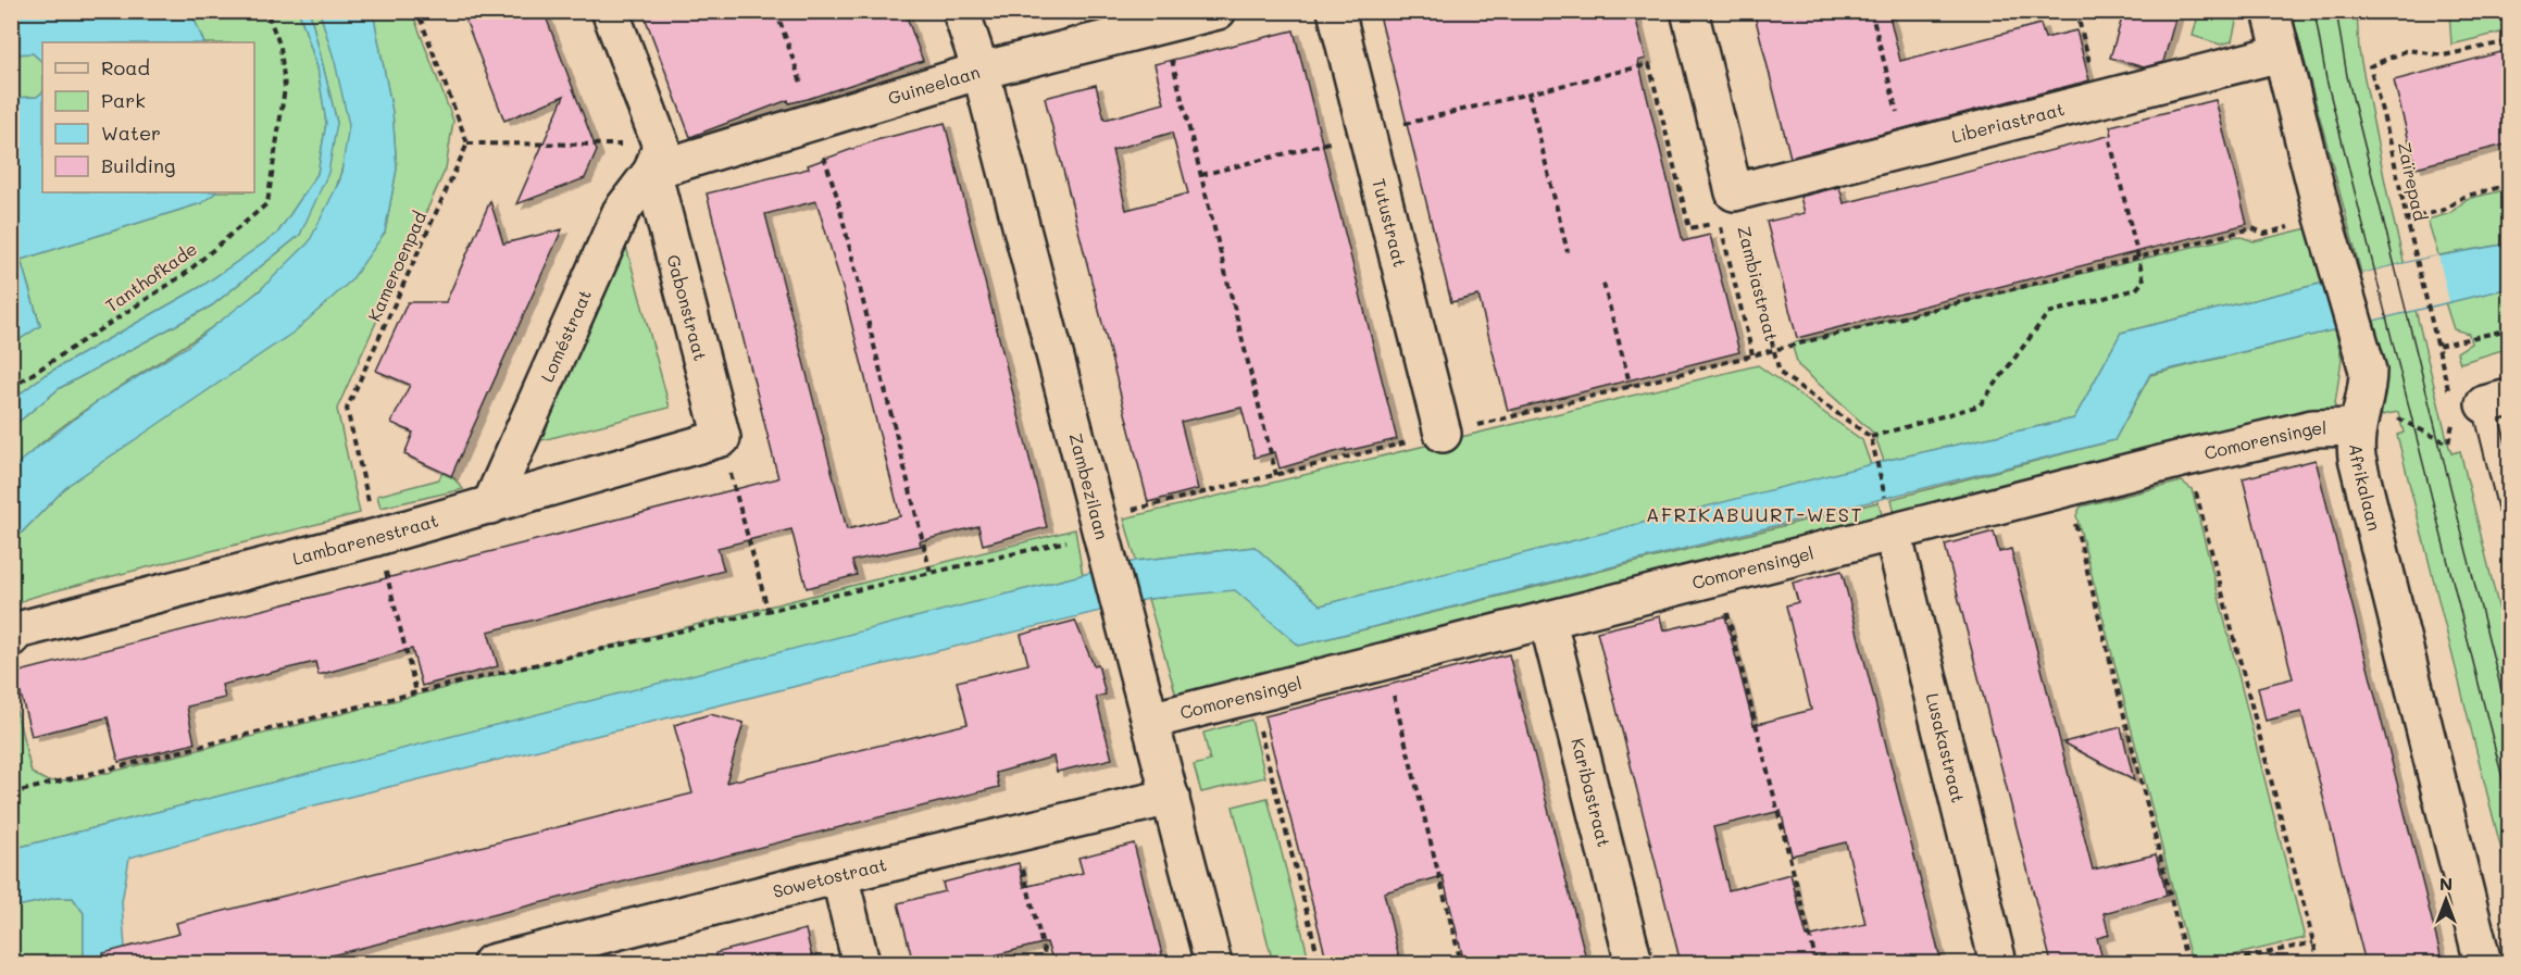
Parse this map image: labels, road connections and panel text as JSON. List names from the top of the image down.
{
  "streets": {
    "street": [
      "Guineelaan",
      "Liberiastraat",
      "Tutustraat",
      "Gabonstraat",
      "Loméstraat",
      "Comorensingel",
      "Zambezilaan",
      "Afrikalaan",
      "Lambarenestraat",
      "Lusakastraat",
      "Karibastraat",
      "Sowetostraat"
    ],
    "path": [
      "Zaïrepad",
      "Kameroenpad",
      "Tanthofkade",
      "Zambiastraat"
    ]
  },
  "crossings": [
    ["Guineelaan", "Gabonstraat"],
    ["Guineelaan", "Loméstraat"],
    ["Guineelaan", "Zambezilaan"],
    ["Liberiastraat", "Zambiastraat"],
    ["Liberiastraat", "Afrikalaan"],
    ["Kameroenpad", "Lambarenestraat"],
    ["Gabonstraat", "Loméstraat"],
    ["Gabonstraat", "Lambarenestraat"],
    ["Loméstraat", "Lambarenestraat"],
    ["Comorensingel", "Zambezilaan"],
    ["Comorensingel", "Afrikalaan"],
    ["Comorensingel", "Lusakastraat"],
    ["Comorensingel", "Karibastraat"],
    ["Zambezilaan", "Sowetostraat"]
  ],
  "districts": ["AFRIKABUURT-WEST"],
  "legend": [
    "Road",
    "Park",
    "Water",
    "Building"
  ],
  "north": "top"
}
